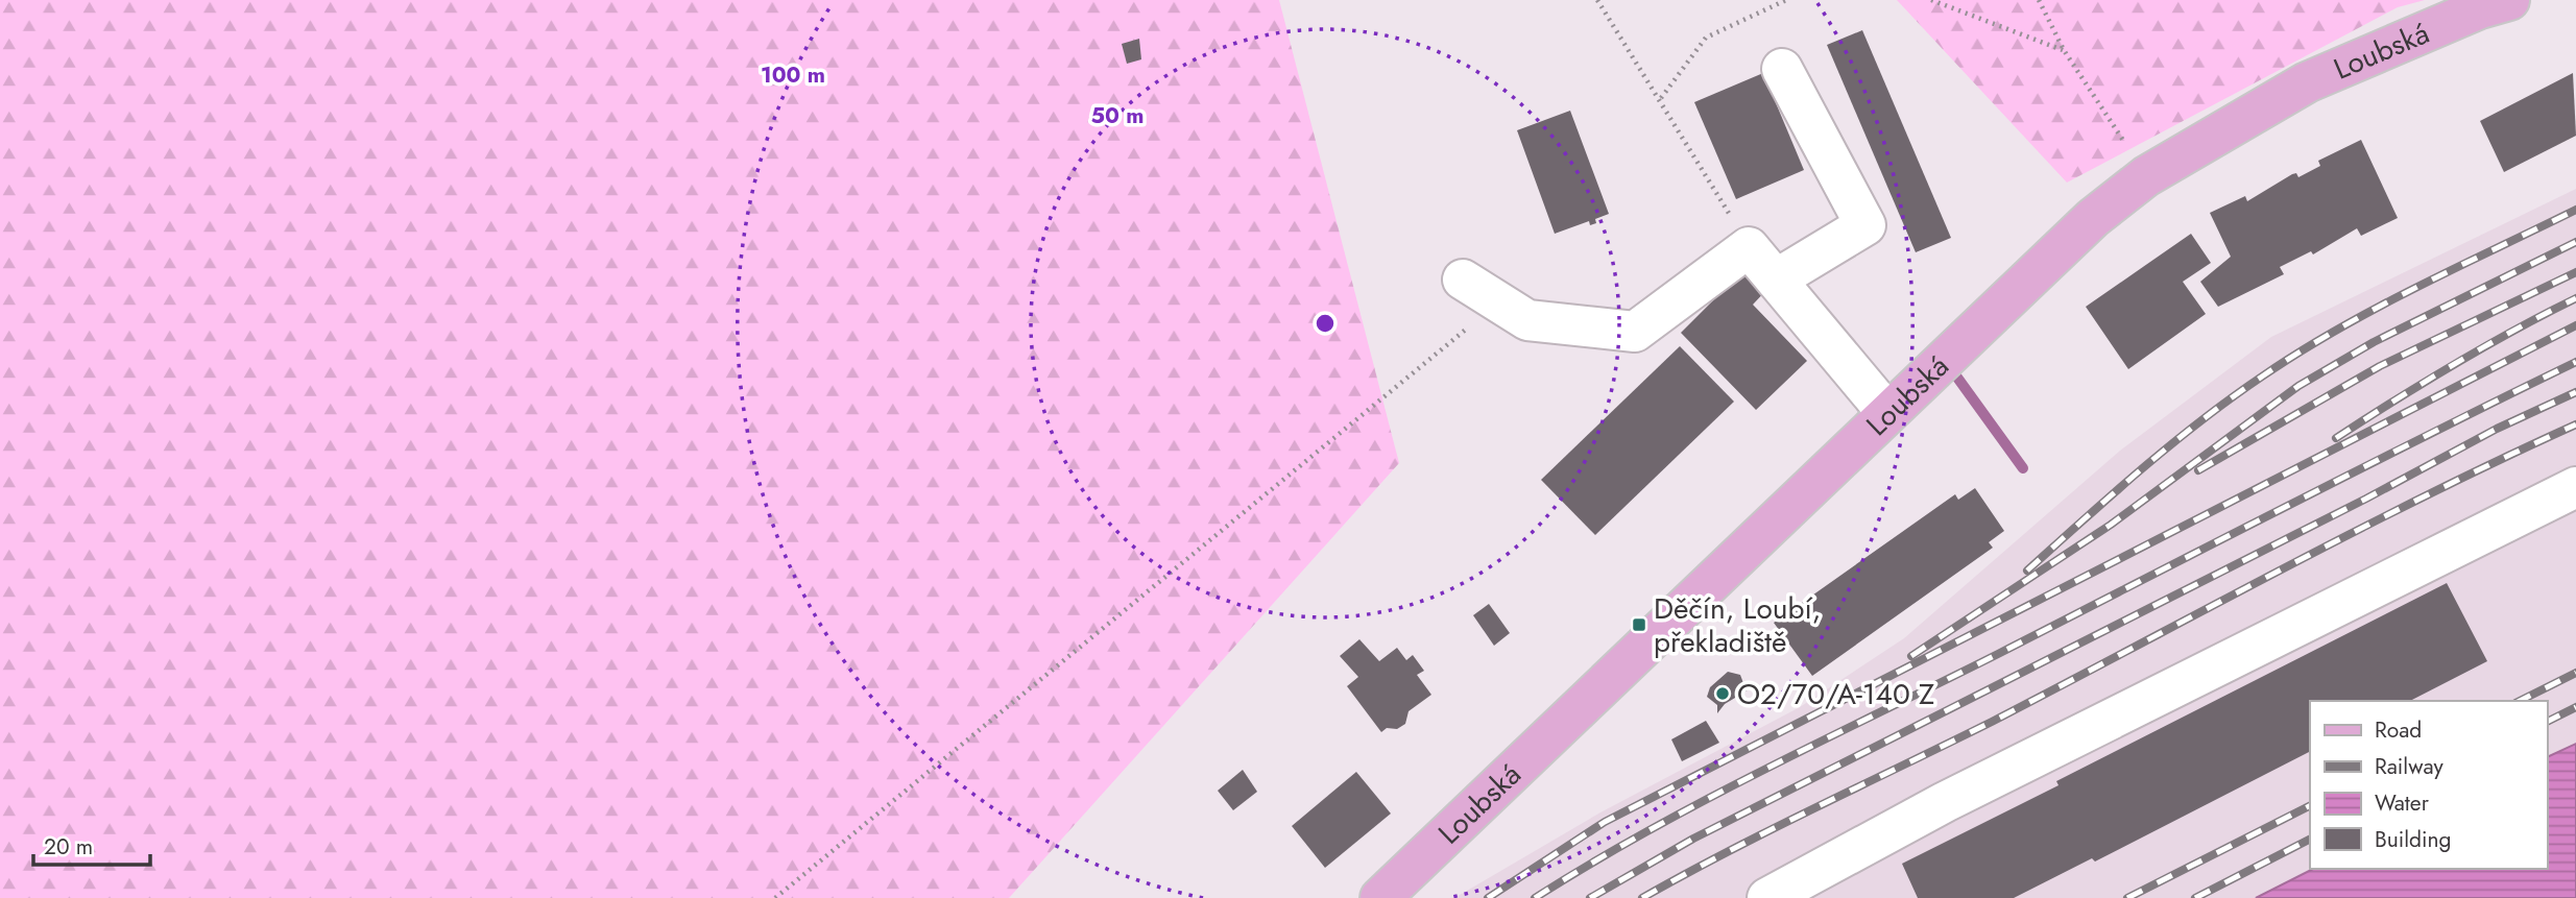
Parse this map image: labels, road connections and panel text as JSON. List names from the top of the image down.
{
  "streets": {
    "main road": ["Loubská"]
  },
  "places": {
    "transit": ["Děčín, Loubí, překladiště"],
    "other": ["O2/70/A-140 Z"]
  },
  "legend": [
    "Road",
    "Railway",
    "Water",
    "Building"
  ],
  "scale_bar": "20 m",
  "rings": ["100 m", "50 m"]
}
